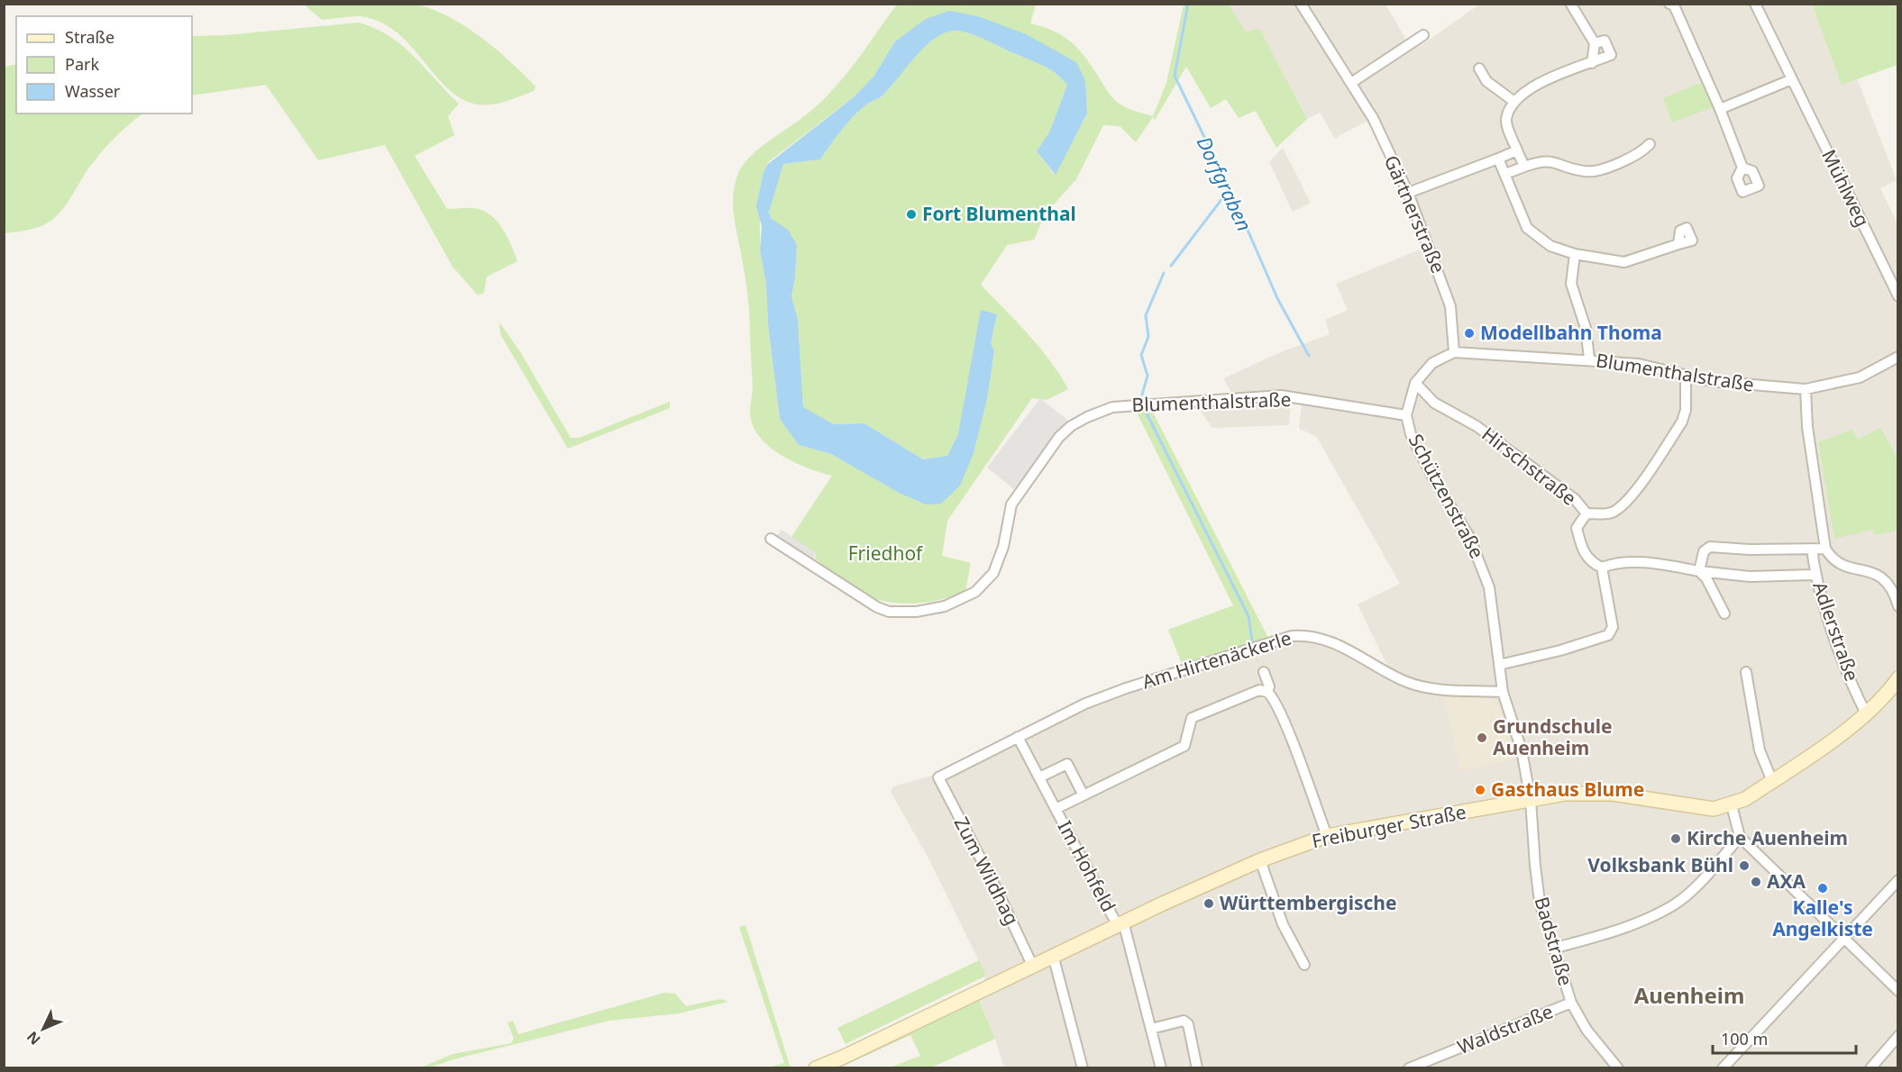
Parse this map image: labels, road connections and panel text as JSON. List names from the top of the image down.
{
  "streets": {
    "street": [
      "Mühlweg",
      "Gärtnerstraße",
      "Blumenthalstraße",
      "Hirschstraße",
      "Schützenstraße",
      "Adlerstraße",
      "Am Hirtenäckerle",
      "Freiburger Straße",
      "Im Hohfeld",
      "Zum Wildhag",
      "Badstraße",
      "Waldstraße"
    ]
  },
  "crossings": [
    ["Gärtnerstraße", "Blumenthalstraße"],
    ["Blumenthalstraße", "Hirschstraße"],
    ["Blumenthalstraße", "Schützenstraße"],
    ["Schützenstraße", "Am Hirtenäckerle"],
    ["Schützenstraße", "Freiburger Straße"],
    ["Schützenstraße", "Badstraße"],
    ["Adlerstraße", "Freiburger Straße"],
    ["Am Hirtenäckerle", "Im Hohfeld"],
    ["Am Hirtenäckerle", "Zum Wildhag"],
    ["Freiburger Straße", "Im Hohfeld"],
    ["Freiburger Straße", "Zum Wildhag"],
    ["Freiburger Straße", "Badstraße"],
    ["Badstraße", "Waldstraße"]
  ],
  "districts": ["Auenheim"],
  "water": ["Dorfgraben"],
  "parks": ["Friedhof"],
  "places": [
    "Fort Blumenthal",
    "Modellbahn Thoma",
    "Grundschule Auenheim",
    "Gasthaus Blume",
    "Kirche Auenheim",
    "Volksbank Bühl",
    "AXA",
    "Kalle's Angelkiste",
    "Württembergische"
  ],
  "legend": ["Straße", "Park", "Wasser"],
  "scale_bar": "100 m",
  "north": "bottom left"
}
